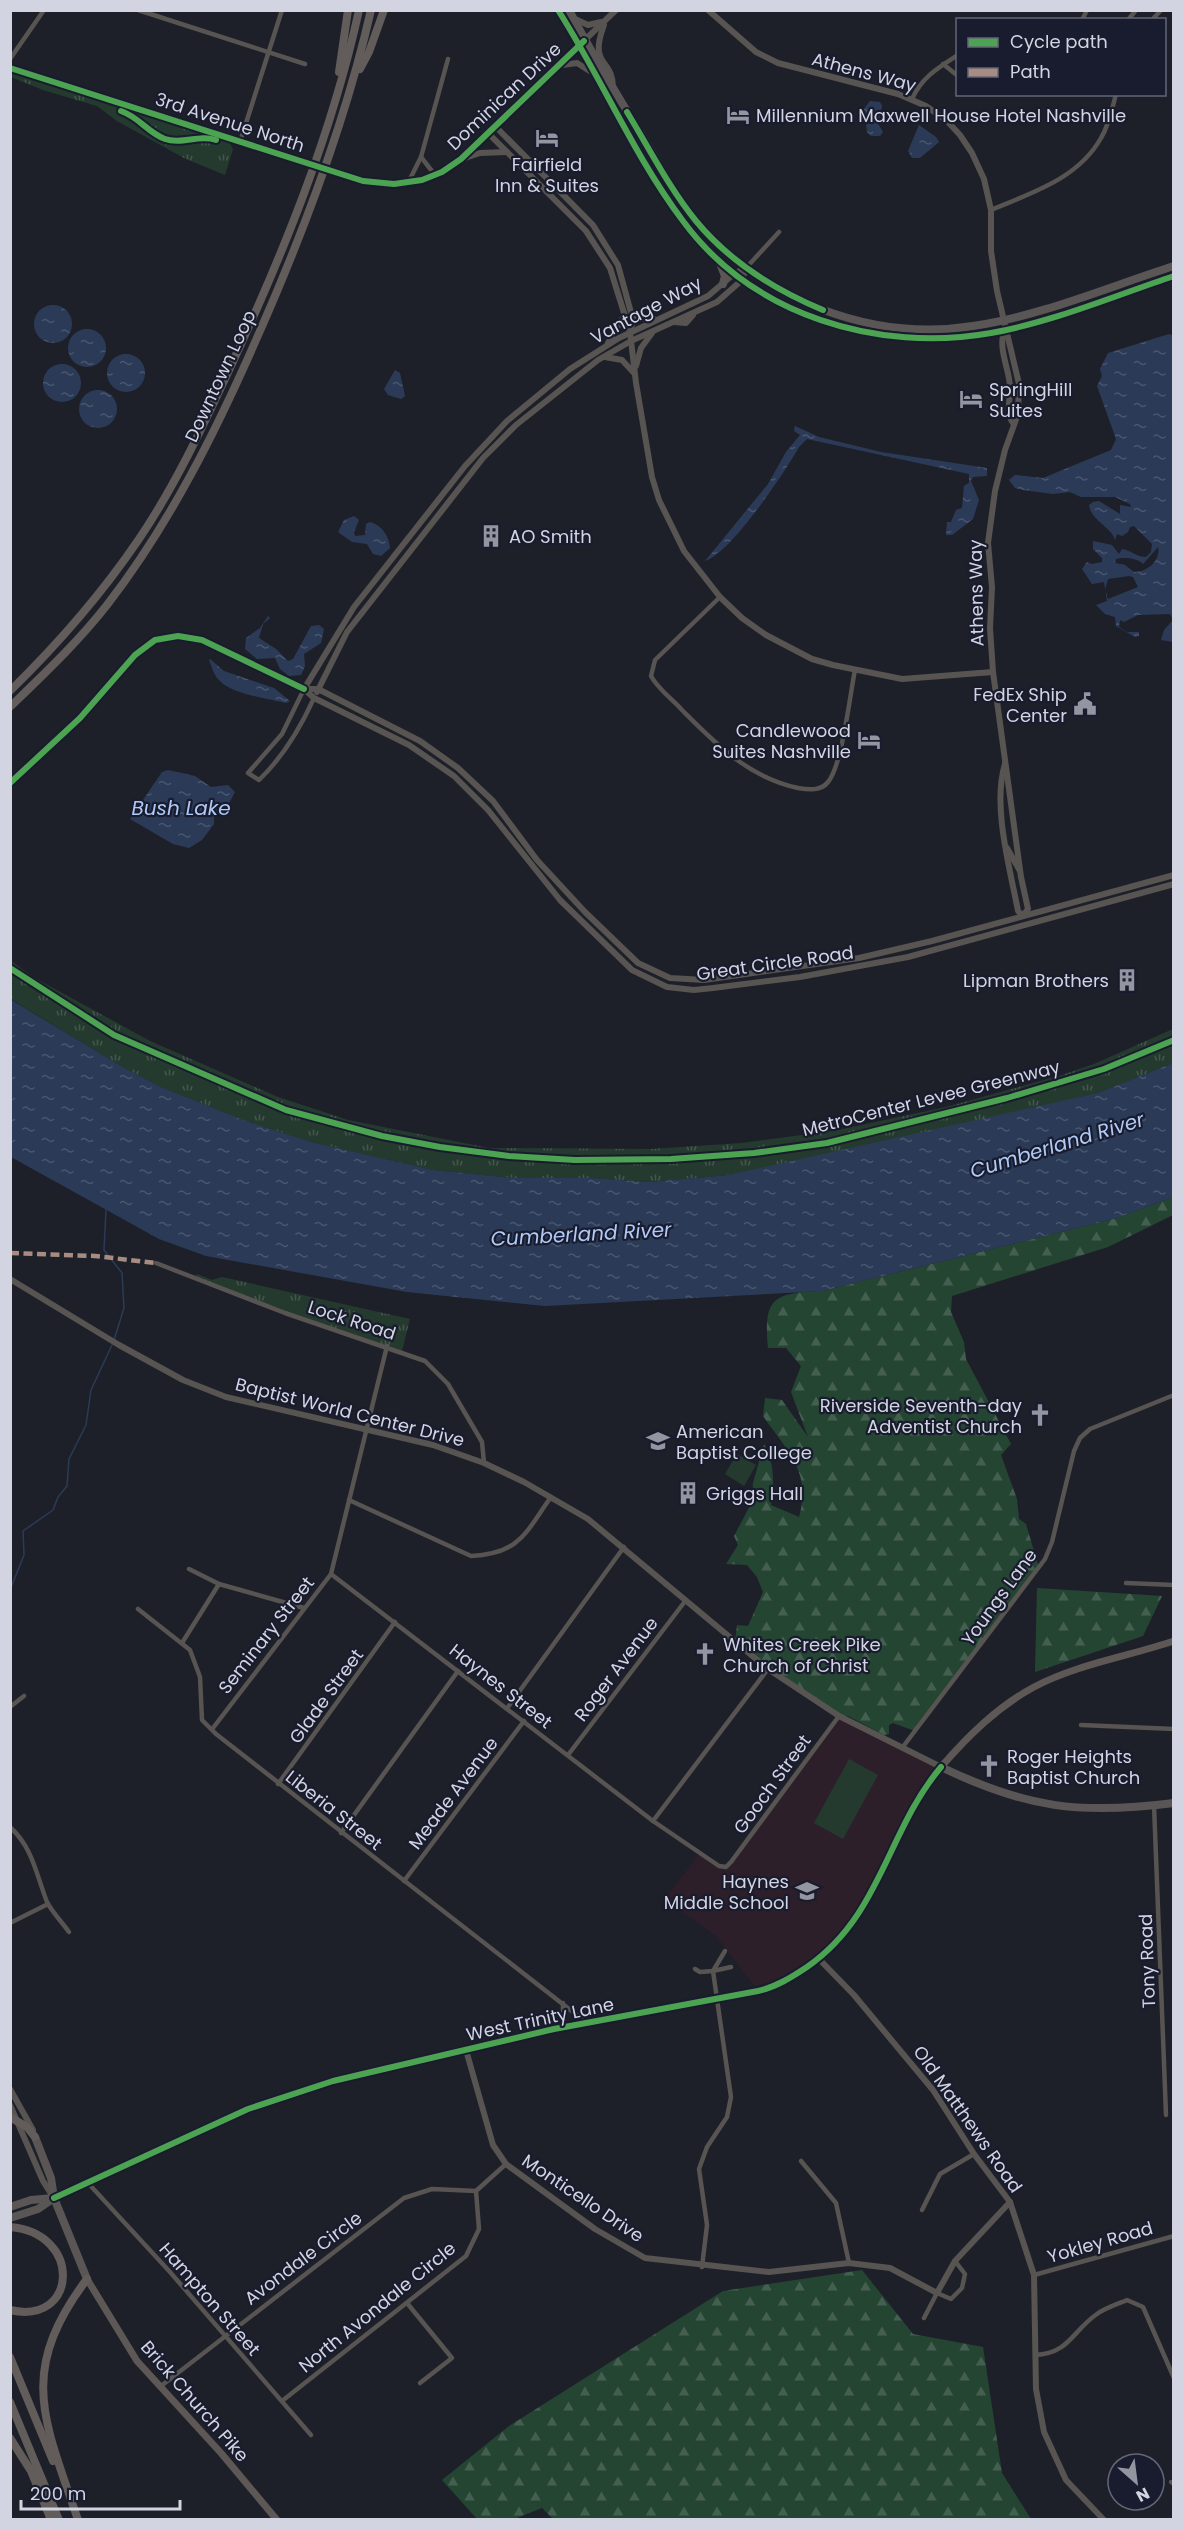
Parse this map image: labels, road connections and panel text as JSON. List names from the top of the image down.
{
  "streets": {
    "highway": ["Downtown Loop"],
    "main road": ["West Trinity Lane", "Brick Church Pike"],
    "street": [
      "Athens Way",
      "Dominican Drive",
      "3rd Avenue North",
      "Vantage Way",
      "Great Circle Road",
      "Lock Road",
      "Baptist World Center Drive",
      "Youngs Lane",
      "Seminary Street",
      "Roger Avenue",
      "Haynes Street",
      "Glade Street",
      "Gooch Street",
      "Meade Avenue",
      "Liberia Street",
      "Tony Road",
      "Old Matthews Road",
      "Monticello Drive",
      "Yokley Road",
      "Avondale Circle",
      "Hampton Street",
      "North Avondale Circle"
    ],
    "cycle path": ["MetroCenter Levee Greenway"]
  },
  "crossings": [
    ["Athens Way", "Great Circle Road"],
    ["Dominican Drive", "3rd Avenue North"],
    ["Vantage Way", "Great Circle Road"],
    ["Lock Road", "Baptist World Center Drive"],
    ["Lock Road", "Seminary Street"],
    ["Baptist World Center Drive", "Youngs Lane"],
    ["Baptist World Center Drive", "Seminary Street"],
    ["Baptist World Center Drive", "Roger Avenue"],
    ["Baptist World Center Drive", "Gooch Street"],
    ["Baptist World Center Drive", "West Trinity Lane"],
    ["Seminary Street", "Haynes Street"],
    ["Seminary Street", "Liberia Street"],
    ["Roger Avenue", "Haynes Street"],
    ["Haynes Street", "Glade Street"],
    ["Haynes Street", "Gooch Street"],
    ["Haynes Street", "Meade Avenue"],
    ["Glade Street", "Liberia Street"],
    ["Meade Avenue", "Liberia Street"],
    ["Liberia Street", "West Trinity Lane"],
    ["West Trinity Lane", "Old Matthews Road"],
    ["West Trinity Lane", "Monticello Drive"],
    ["West Trinity Lane", "Hampton Street"],
    ["West Trinity Lane", "Brick Church Pike"],
    ["Old Matthews Road", "Yokley Road"],
    ["Avondale Circle", "Hampton Street"],
    ["Avondale Circle", "North Avondale Circle"],
    ["Avondale Circle", "Brick Church Pike"],
    ["Hampton Street", "North Avondale Circle"]
  ],
  "water": ["Bush Lake", "Cumberland River"],
  "places": {
    "hotel": [
      "Millennium Maxwell House Hotel Nashville",
      "Fairfield Inn & Suites",
      "SpringHill Suites",
      "Candlewood Suites Nashville"
    ],
    "building": ["AO Smith", "Lipman Brothers", "Griggs Hall"],
    "public building": ["FedEx Ship Center"],
    "church": ["Riverside Seventh-day Adventist Church", "Whites Creek Pike Church of Christ", "Roger Heights Baptist Church"],
    "school or university": ["American Baptist College", "Haynes Middle School"]
  },
  "legend": ["Cycle path", "Path"],
  "scale_bar": "200 m",
  "north": "bottom right"
}
